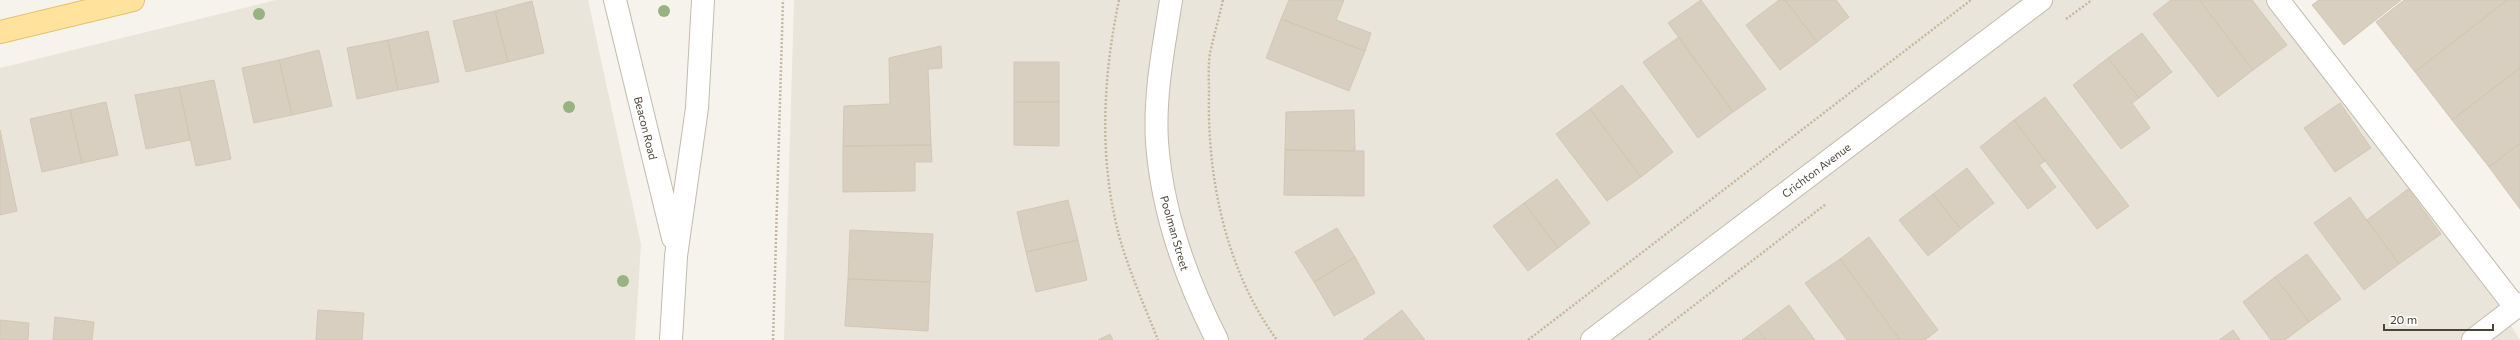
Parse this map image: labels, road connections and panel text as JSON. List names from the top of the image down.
{
  "streets": {
    "street": ["Beacon Road", "Crichton Avenue", "Poolman Street"]
  },
  "scale_bar": "20 m"
}
